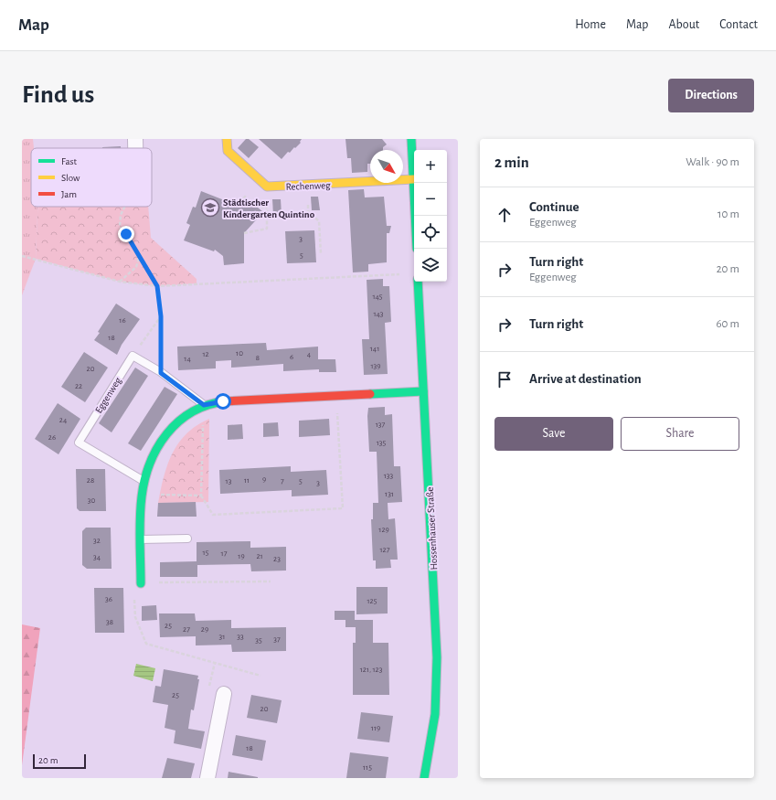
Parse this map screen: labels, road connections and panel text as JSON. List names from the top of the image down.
{
  "streets": {
    "street": ["Rechenweg", "Hossenhauser Straße"],
    "lane": ["Eggenweg"]
  },
  "places": {
    "school or university": ["Städtischer Kindergarten Quintino"]
  },
  "house_numbers": [
    "3",
    "5",
    "145",
    "143",
    "16",
    "18",
    "141",
    "10",
    "12",
    "4",
    "6",
    "8",
    "14",
    "139",
    "20",
    "22",
    "24",
    "137",
    "26",
    "135",
    "133",
    "9",
    "28",
    "11",
    "13",
    "7",
    "5",
    "3",
    "131",
    "30",
    "129",
    "32",
    "127",
    "15",
    "17",
    "19",
    "21",
    "34",
    "23",
    "36",
    "125",
    "38",
    "25",
    "27",
    "29",
    "31",
    "33",
    "37",
    "35",
    "121, 123",
    "25",
    "20",
    "119",
    "18",
    "115"
  ],
  "legend": ["Fast", "Slow", "Jam"],
  "scale_bar": "20 m",
  "north": "bottom right",
  "page": {
    "header": "Map",
    "nav": [
      "Home",
      "Map",
      "About",
      "Contact"
    ],
    "buttons": [
      "Directions",
      ["Save", "Share"]
    ],
    "title": "Find us",
    "heading": ["2 min", "Walk · 90 m"],
    "map_buttons": ["+", "−"],
    "list": [
      ["Continue", "Eggenweg", "10 m"],
      ["Turn right", "Eggenweg", "20 m"],
      ["Turn right", "60 m"],
      "Arrive at destination"
    ],
    "scale": "20 m"
  }
}
